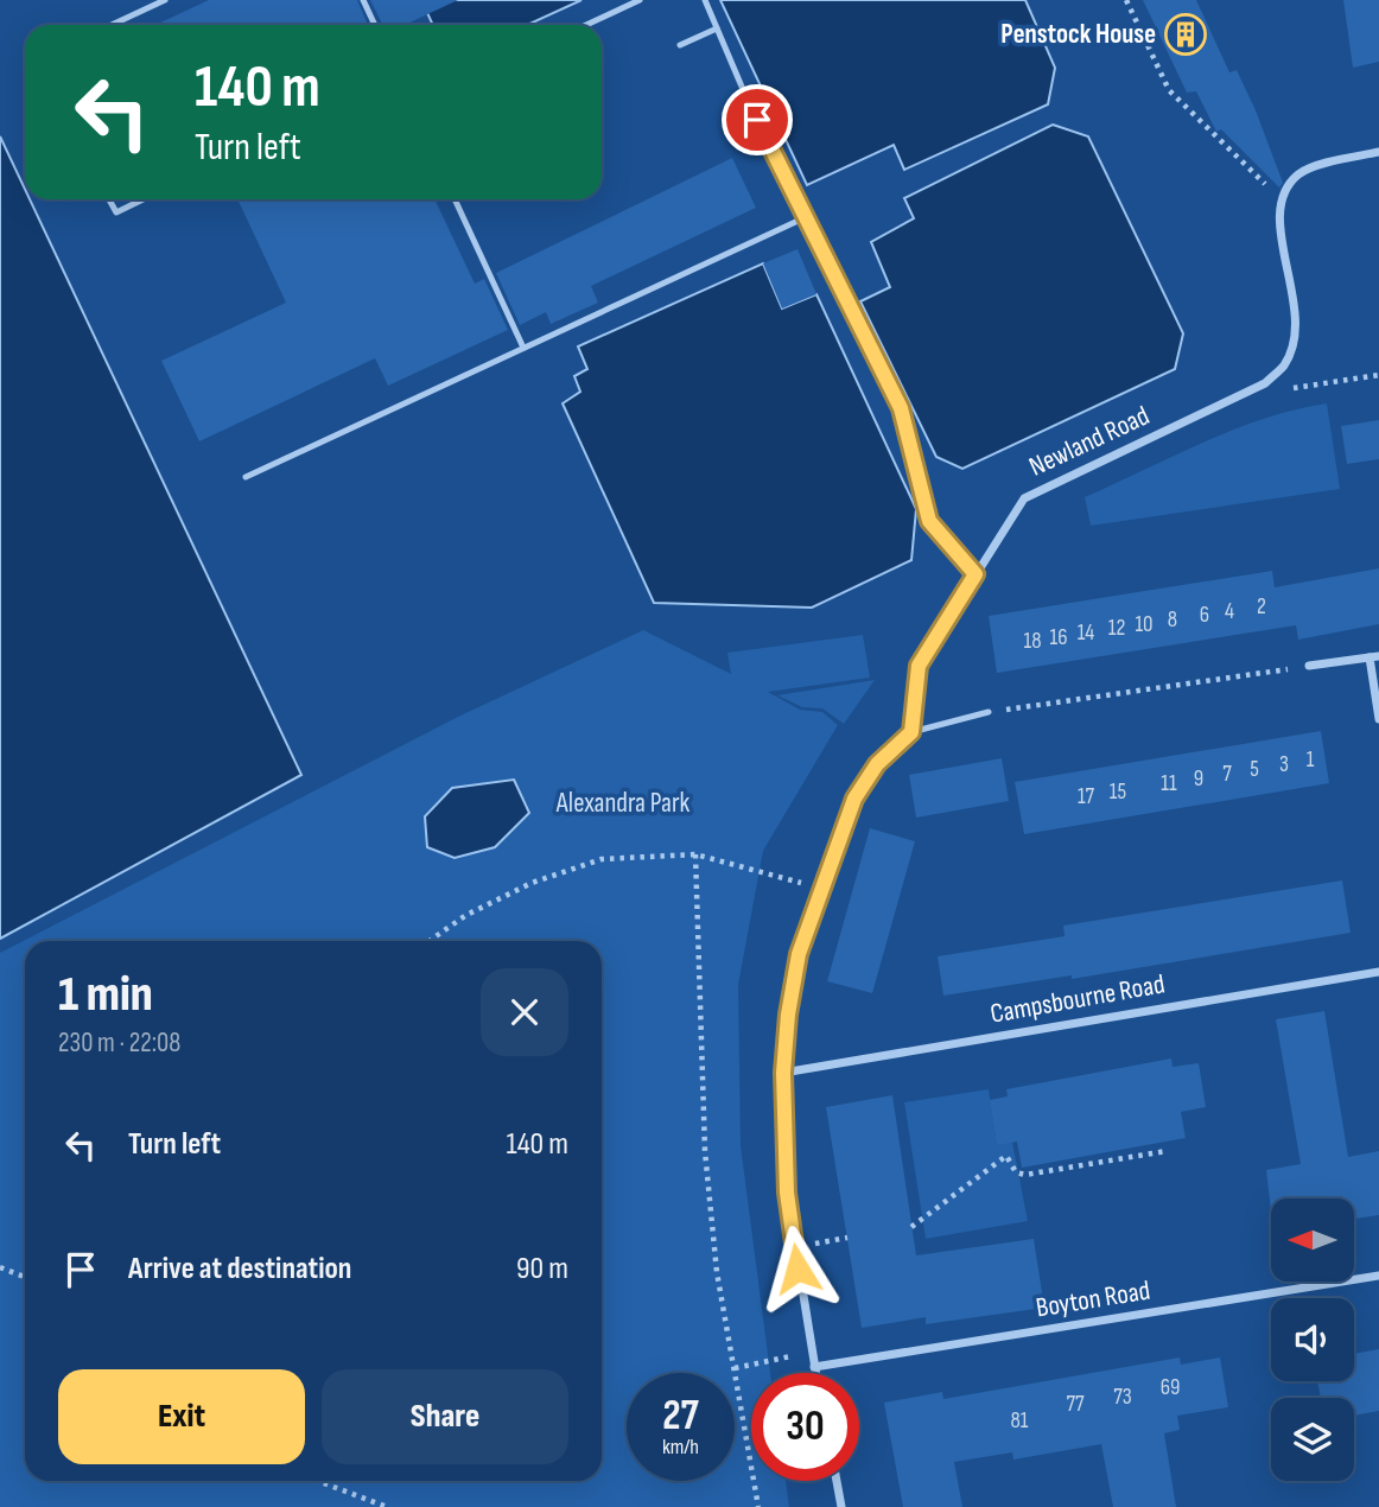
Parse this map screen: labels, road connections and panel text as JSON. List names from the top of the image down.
{
  "streets": {
    "street": ["Newland Road", "Campsbourne Road", "Boyton Road"]
  },
  "parks": ["Alexandra Park"],
  "places": {
    "building": ["Penstock House"]
  },
  "house_numbers": [
    "2",
    "4",
    "6",
    "8",
    "10",
    "12",
    "14",
    "16",
    "18",
    "1",
    "3",
    "5",
    "7",
    "9",
    "11",
    "15",
    "17",
    "69",
    "73",
    "77",
    "81"
  ],
  "north": "left",
  "page": {
    "turn": ["140 m", "Turn left"],
    "heading": ["1 min", "230 m · 22:08"],
    "list": [
      {
        "name": "Turn left",
        "value": "140 m"
      },
      {
        "name": "Arrive at destination",
        "value": "90 m"
      }
    ],
    "buttons": ["Exit", "Share"],
    "speed": "27 km/h",
    "limit": "30"
  }
}
